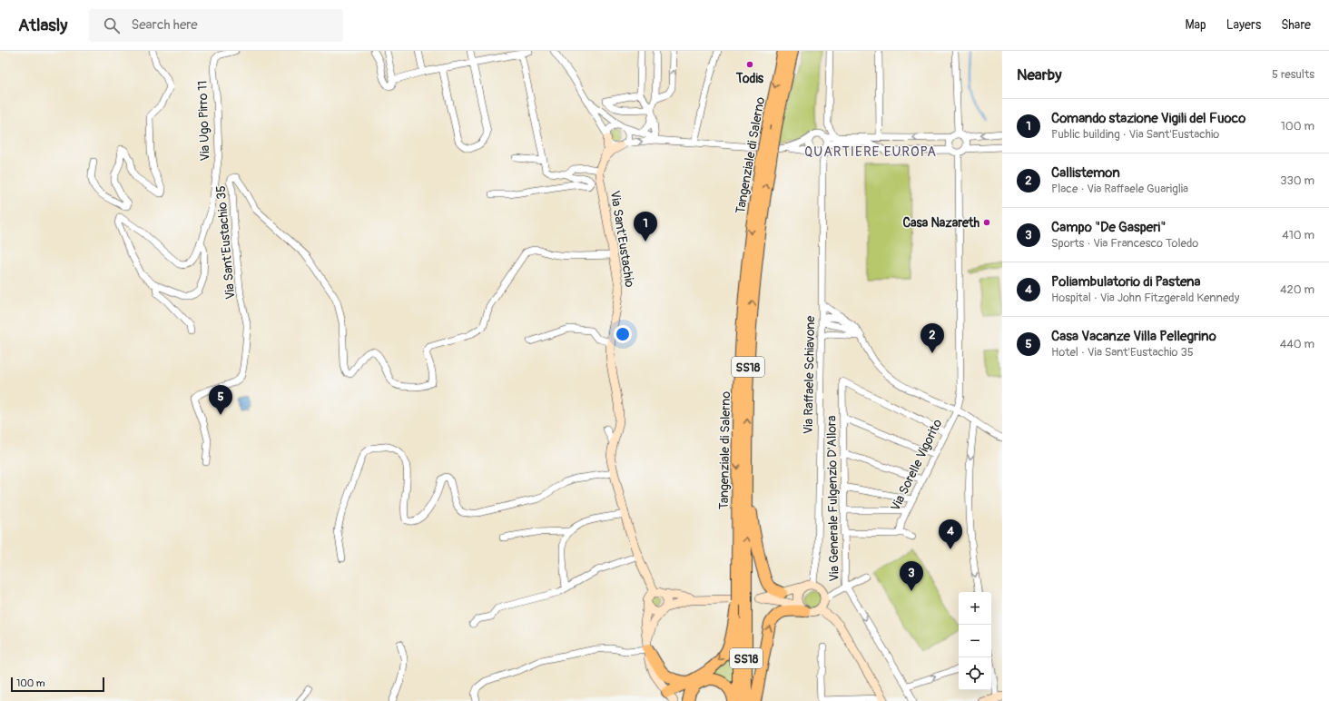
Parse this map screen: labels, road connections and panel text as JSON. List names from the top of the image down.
{
  "streets": {
    "highway": ["Tangenziale di Salerno", "SS18"],
    "street": [
      "Via Ugo Pirro 11",
      "Via Sant'Eustachio",
      "Via Sant'Eustachio 35",
      "Via Raffaele Schiavone",
      "Via Sorelle Vigorito",
      "Via Generale Fulgenzio D'Allora"
    ]
  },
  "crossings": [
    ["Tangenziale di Salerno", "Via Sant'Eustachio"],
    ["Via Sant'Eustachio", "Via Sant'Eustachio 35"],
    ["Via Sorelle Vigorito", "Via Generale Fulgenzio D'Allora"]
  ],
  "districts": ["QUARTIERE EUROPA"],
  "places": ["Todis", "Casa Nazareth"],
  "scale_bar": "100 m",
  "page": {
    "header": "Atlasly",
    "search": "Search here",
    "nav": ["Map", "Layers", "Share"],
    "heading": ["Nearby", "5 results"],
    "list": [
      {
        "mark": "1",
        "name": "Comando stazione Vigili del Fuoco",
        "note": "Public building · Via Sant'Eustachio",
        "value": "100 m"
      },
      {
        "mark": "2",
        "name": "Callistemon",
        "note": "Place · Via Raffaele Guariglia",
        "value": "330 m"
      },
      {
        "mark": "3",
        "name": "Campo \"De Gasperi\"",
        "note": "Sports · Via Francesco Toledo",
        "value": "410 m"
      },
      {
        "mark": "4",
        "name": "Poliambulatorio di Pastena",
        "note": "Hospital · Via John Fitzgerald Kennedy",
        "value": "420 m"
      },
      {
        "mark": "5",
        "name": "Casa Vacanze Villa Pellegrino",
        "note": "Hotel · Via Sant'Eustachio 35",
        "value": "440 m"
      }
    ],
    "pins": [
      "1",
      "2",
      "5",
      "4",
      "3"
    ],
    "map_buttons": ["+", "−"],
    "scale": "100 m"
  }
}
